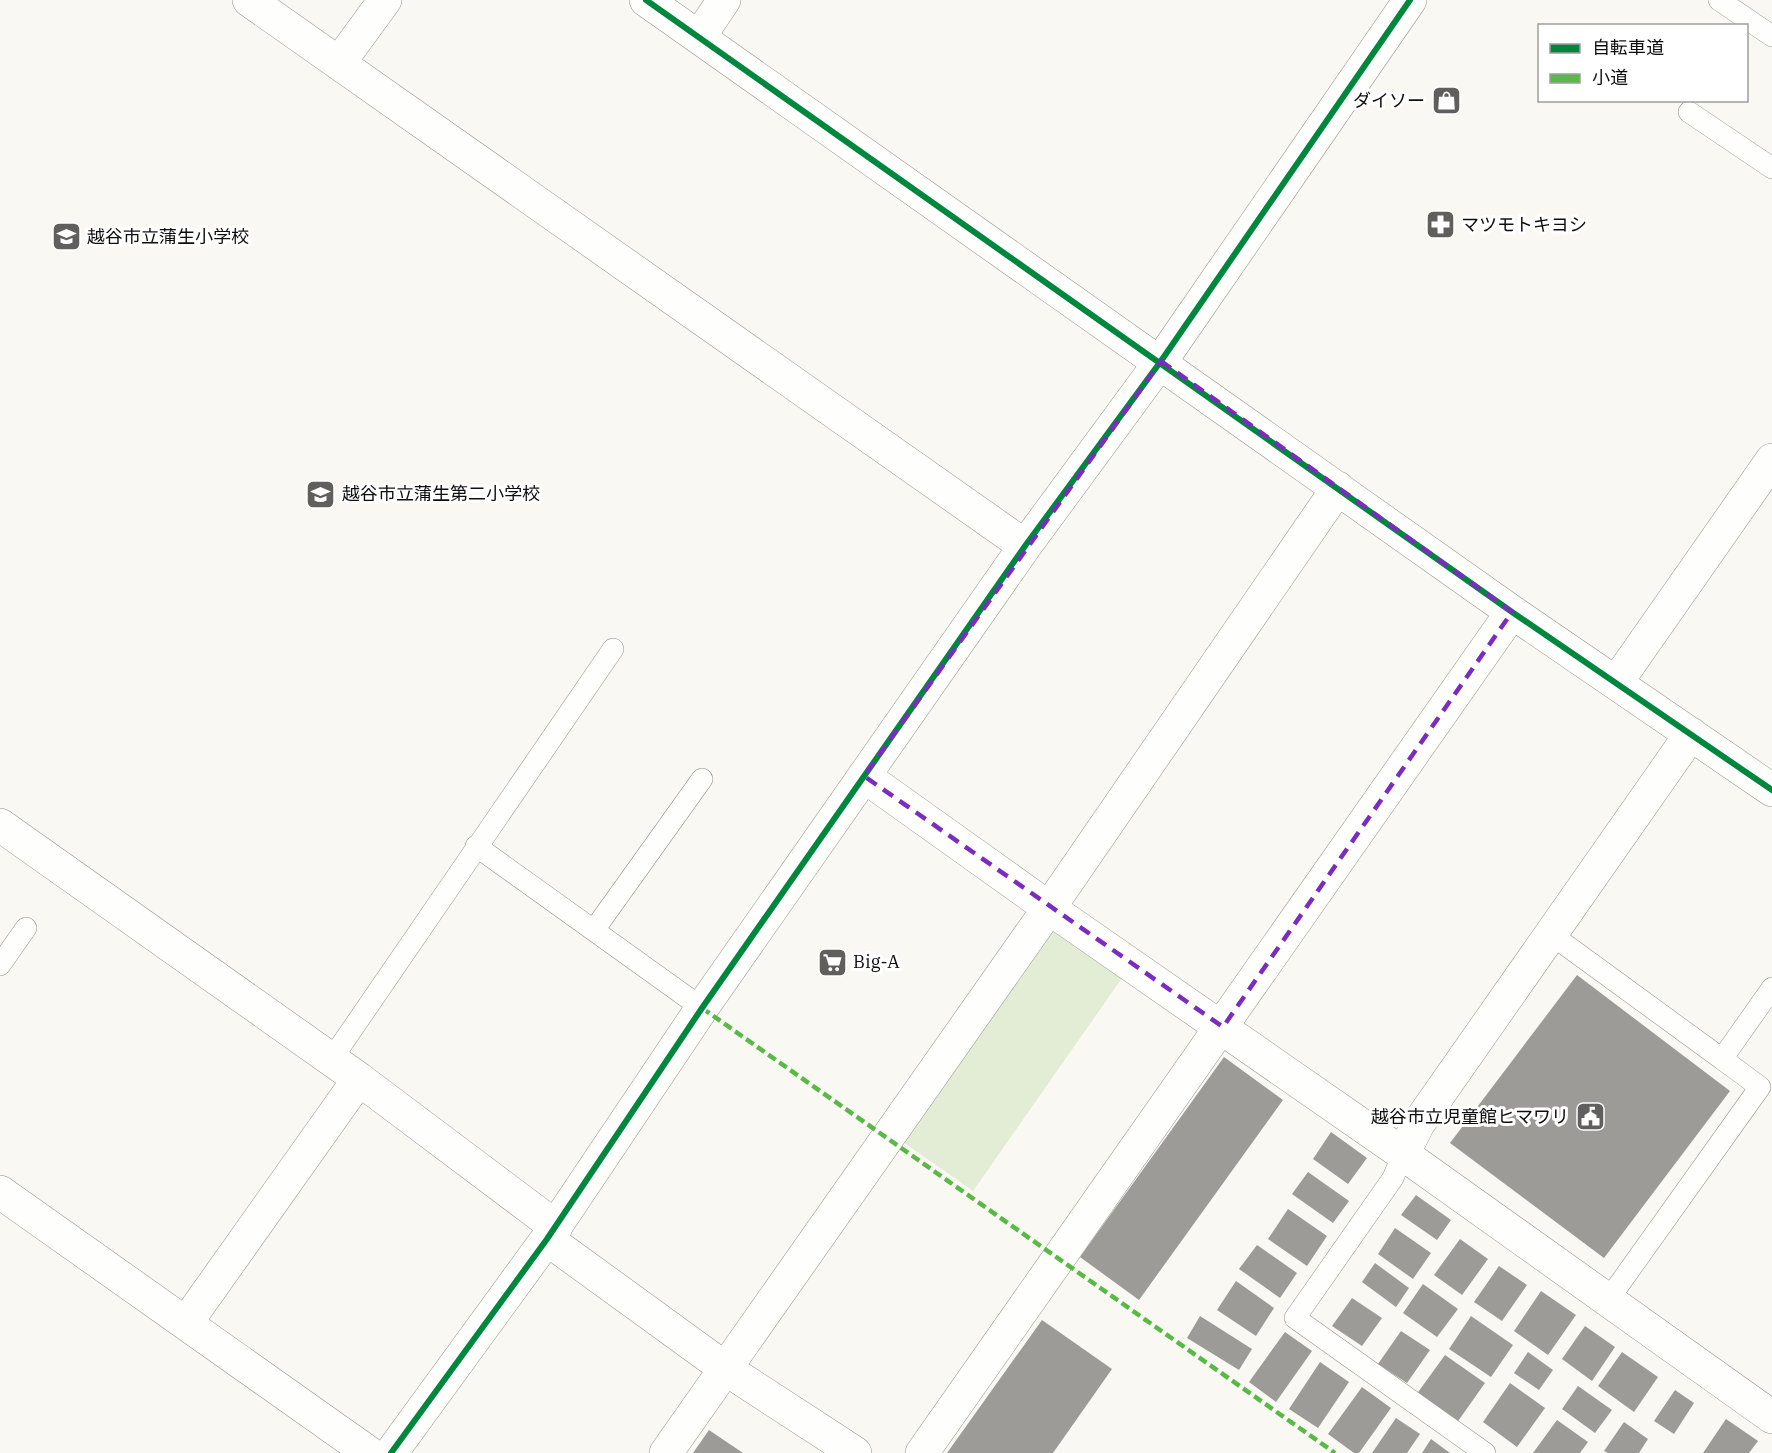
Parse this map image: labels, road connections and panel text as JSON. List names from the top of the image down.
{
  "places": {
    "shop": ["ダイソー"],
    "pharmacy": ["マツモトキヨシ"],
    "school or university": ["越谷市立蒲生小学校", "越谷市立蒲生第二小学校"],
    "supermarket": ["Big-A"],
    "public building": ["越谷市立児童館ヒマワリ"]
  },
  "legend": ["自転車道", "小道"]
}
